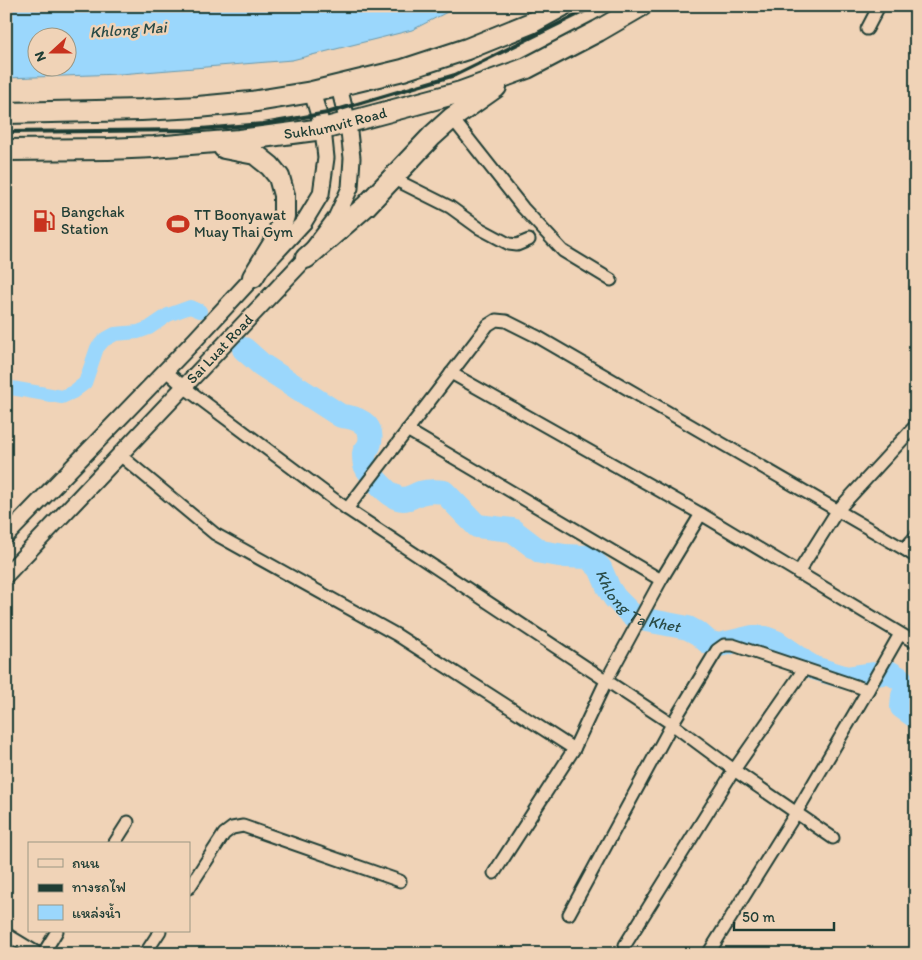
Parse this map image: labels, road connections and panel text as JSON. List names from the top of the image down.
{
  "streets": {
    "highway": ["Sukhumvit Road"],
    "main road": ["Sai Luat Road"]
  },
  "crossings": [
    ["Sukhumvit Road", "Sai Luat Road"]
  ],
  "water": ["Khlong Mai", "Khlong Ta Khet"],
  "places": {
    "fuel station": ["Bangchak Station"],
    "sports": ["TT Boonyawat Muay Thai Gym"]
  },
  "legend": ["ถนน", "ทางรถไฟ", "แหล่งน้ำ"],
  "scale_bar": "50 m",
  "north": "left"
}
